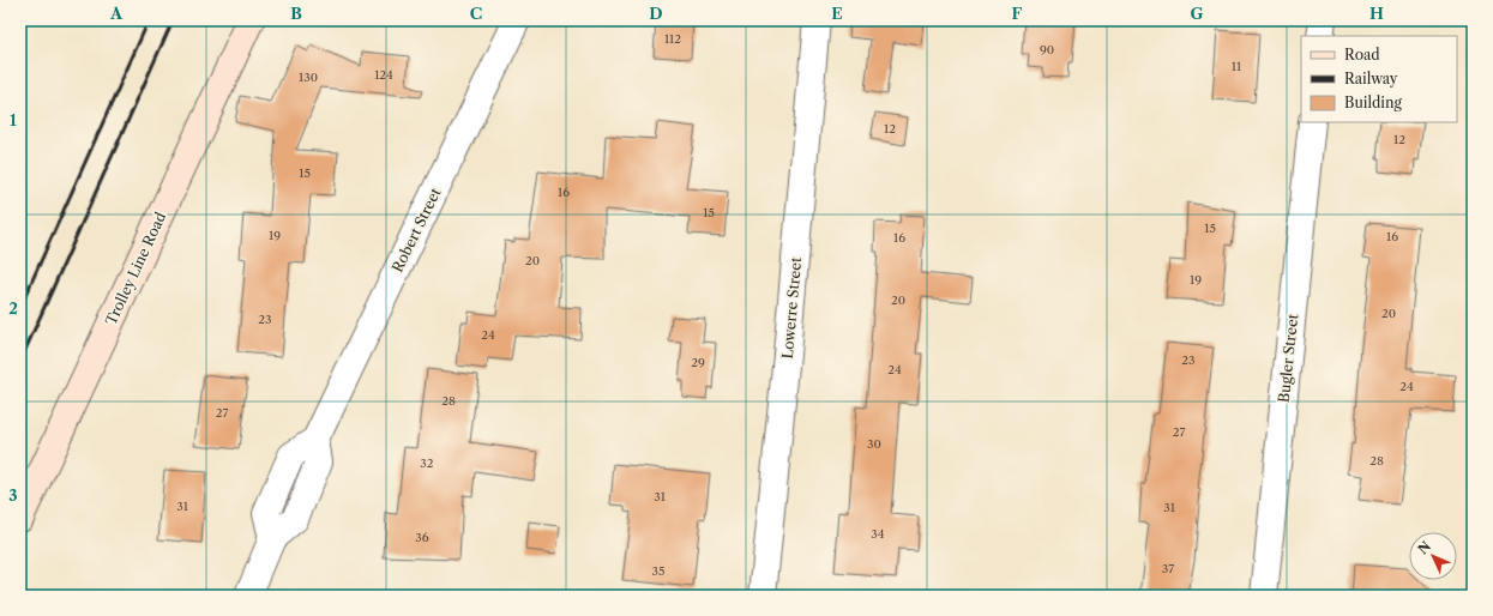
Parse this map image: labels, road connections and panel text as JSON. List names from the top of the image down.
{
  "streets": {
    "main road": ["Trolley Line Road"],
    "street": ["Robert Street", "Lowerre Street", "Bugler Street"]
  },
  "house_numbers": [
    "112",
    "90",
    "11",
    "124",
    "130",
    "12",
    "12",
    "15",
    "16",
    "15",
    "15",
    "19",
    "16",
    "16",
    "20",
    "19",
    "20",
    "20",
    "23",
    "24",
    "23",
    "29",
    "24",
    "24",
    "28",
    "27",
    "27",
    "30",
    "28",
    "32",
    "31",
    "31",
    "31",
    "34",
    "36",
    "37",
    "35"
  ],
  "legend": ["Road", "Railway", "Building"],
  "north": "top left",
  "grid": {
    "columns": [
      "A",
      "B",
      "C",
      "D",
      "E",
      "F",
      "G",
      "H"
    ],
    "rows": ["1", "2", "3"]
  }
}
